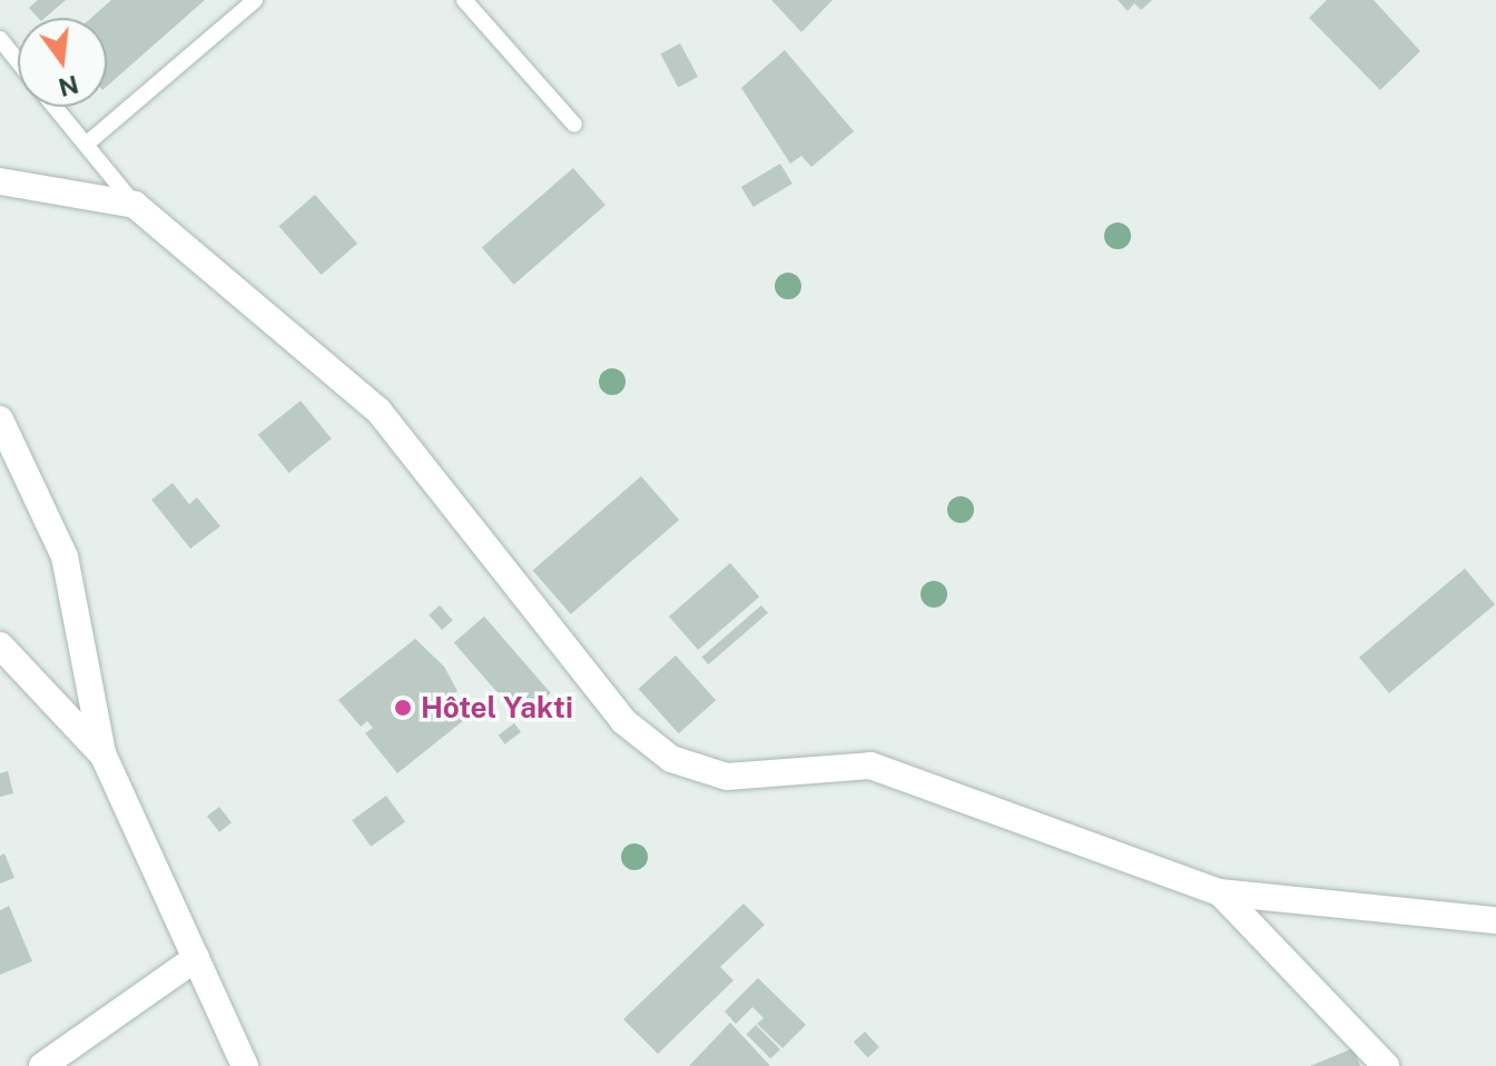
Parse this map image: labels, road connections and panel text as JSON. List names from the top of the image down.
{
  "places": ["Hôtel Yakti"],
  "north": "bottom"
}
